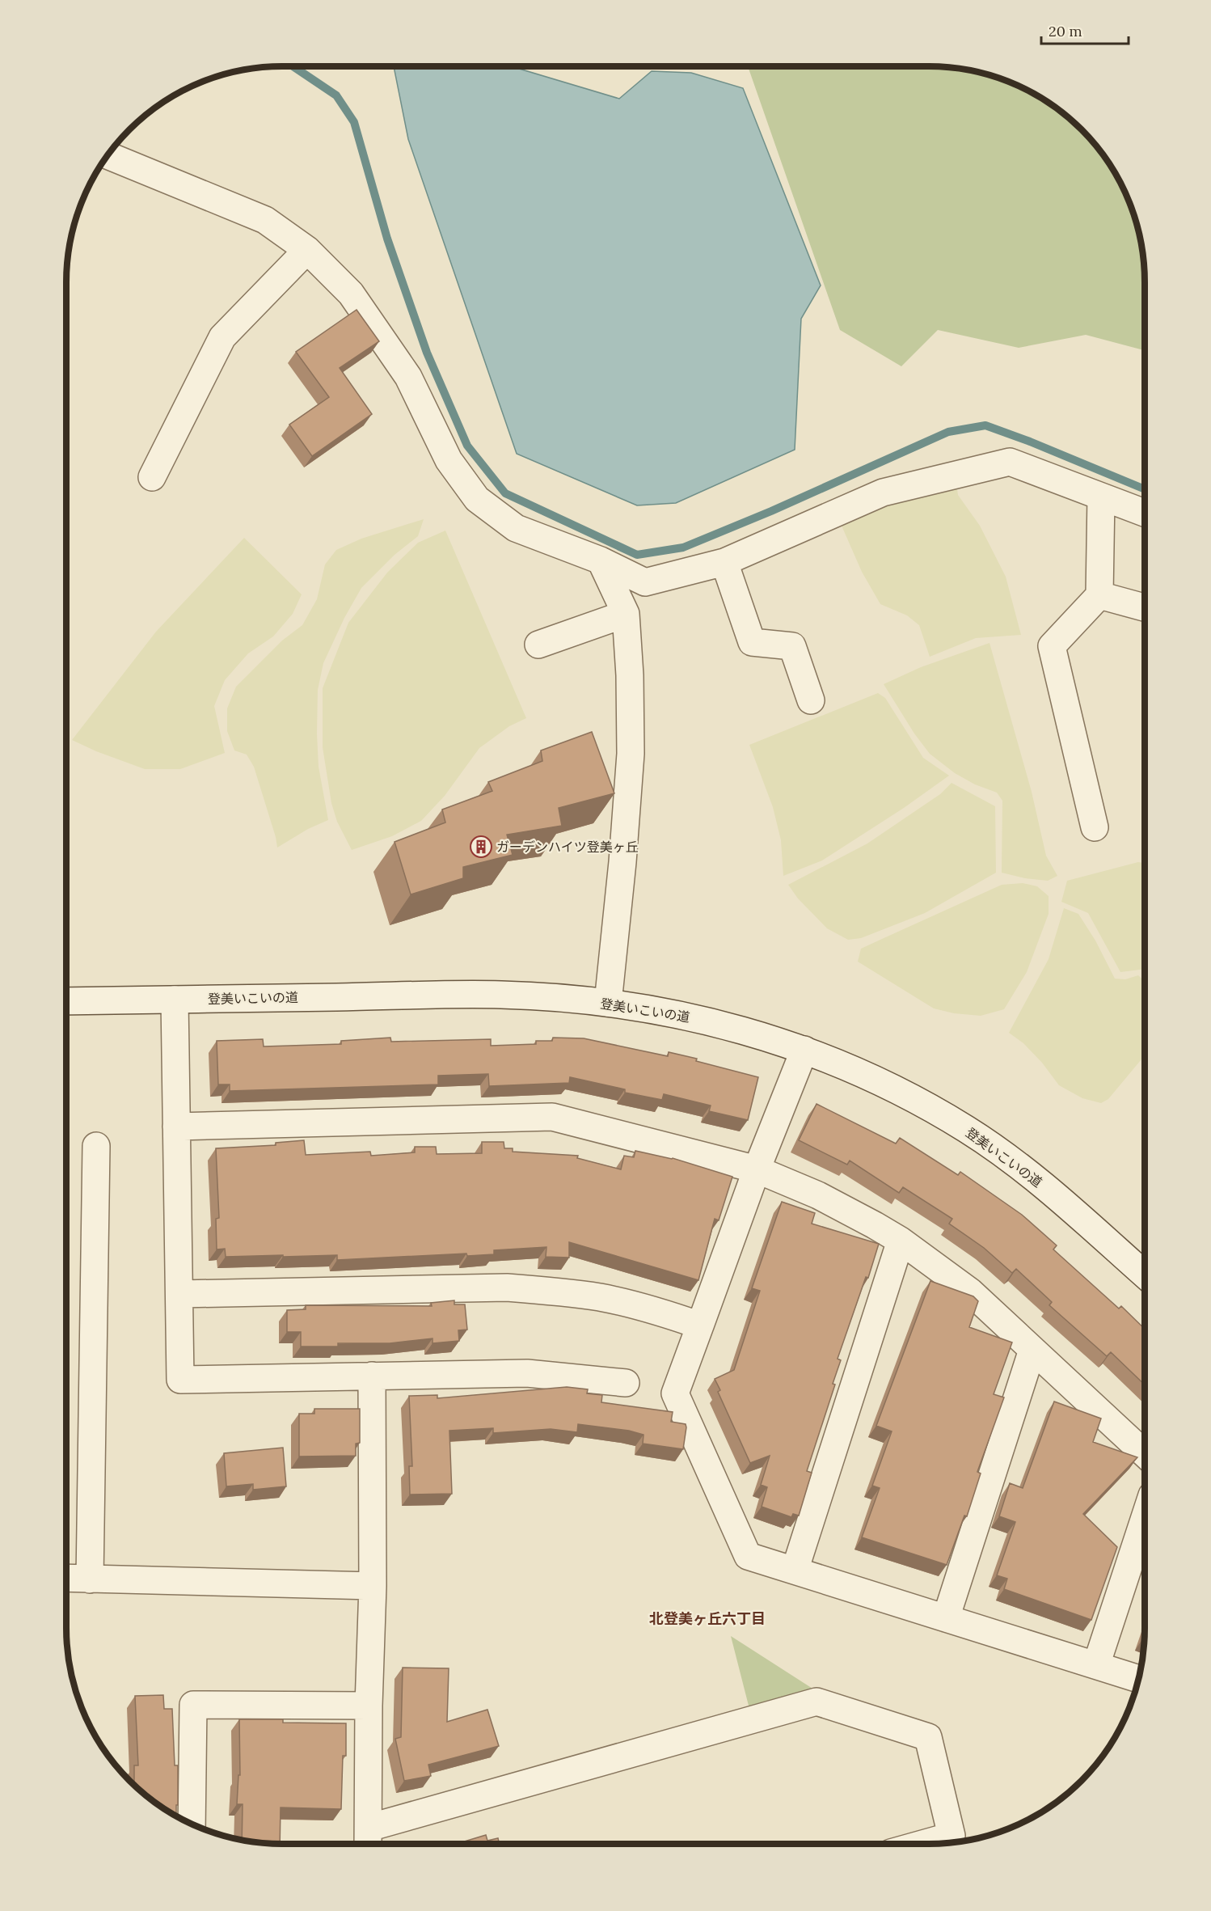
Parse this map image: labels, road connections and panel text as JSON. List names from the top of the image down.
{
  "streets": {
    "street": ["登美いこいの道"]
  },
  "districts": ["北登美ヶ丘六丁目"],
  "places": {
    "building": ["ガーデンハイツ登美ヶ丘"]
  },
  "scale_bar": "20 m"
}
